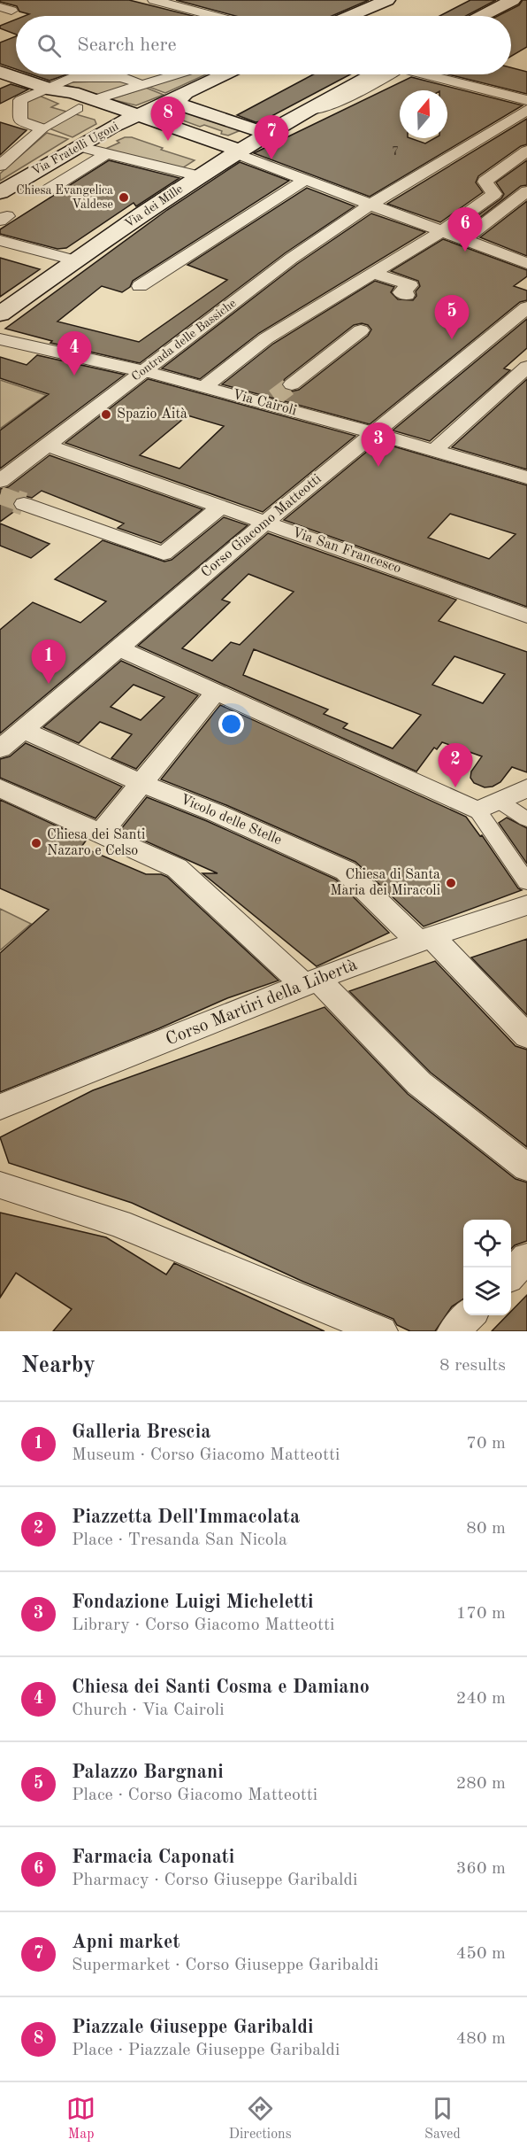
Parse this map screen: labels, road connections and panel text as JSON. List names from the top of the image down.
{
  "streets": {
    "main road": ["Via Fratelli Ugoni", "Via dei Mille"],
    "street": [
      "Contrada delle Bassiche",
      "Via Cairoli",
      "Corso Giacomo Matteotti",
      "Via San Francesco",
      "Vicolo delle Stelle",
      "Corso Martiri della Libertà"
    ]
  },
  "crossings": [
    ["Contrada delle Bassiche", "Via Cairoli"],
    ["Contrada delle Bassiche", "Via San Francesco"],
    ["Via Cairoli", "Corso Giacomo Matteotti"],
    ["Corso Giacomo Matteotti", "Via San Francesco"],
    ["Corso Giacomo Matteotti", "Vicolo delle Stelle"],
    ["Vicolo delle Stelle", "Corso Martiri della Libertà"]
  ],
  "places": [
    "Chiesa Evangelica Valdese",
    "Spazio Aità",
    "Chiesa dei Santi Nazaro e Celso",
    "Chiesa di Santa Maria dei Miracoli"
  ],
  "house_numbers": ["7"],
  "north": "top",
  "page": {
    "search": "Search here",
    "pins": [
      "8",
      "7",
      "6",
      "5",
      "4",
      "3",
      "1",
      "2"
    ],
    "heading": ["Nearby", "8 results"],
    "list": [
      {
        "mark": "1",
        "name": "Galleria Brescia",
        "note": "Museum · Corso Giacomo Matteotti",
        "value": "70 m"
      },
      {
        "mark": "2",
        "name": "Piazzetta Dell'Immacolata",
        "note": "Place · Tresanda San Nicola",
        "value": "80 m"
      },
      {
        "mark": "3",
        "name": "Fondazione Luigi Micheletti",
        "note": "Library · Corso Giacomo Matteotti",
        "value": "170 m"
      },
      {
        "mark": "4",
        "name": "Chiesa dei Santi Cosma e Damiano",
        "note": "Church · Via Cairoli",
        "value": "240 m"
      },
      {
        "mark": "5",
        "name": "Palazzo Bargnani",
        "note": "Place · Corso Giacomo Matteotti",
        "value": "280 m"
      },
      {
        "mark": "6",
        "name": "Farmacia Caponati",
        "note": "Pharmacy · Corso Giuseppe Garibaldi",
        "value": "360 m"
      },
      {
        "mark": "7",
        "name": "Apni market",
        "note": "Supermarket · Corso Giuseppe Garibaldi",
        "value": "450 m"
      },
      {
        "mark": "8",
        "name": "Piazzale Giuseppe Garibaldi",
        "note": "Place · Piazzale Giuseppe Garibaldi",
        "value": "480 m"
      }
    ],
    "nav": ["Map", "Directions", "Saved"]
  }
}
